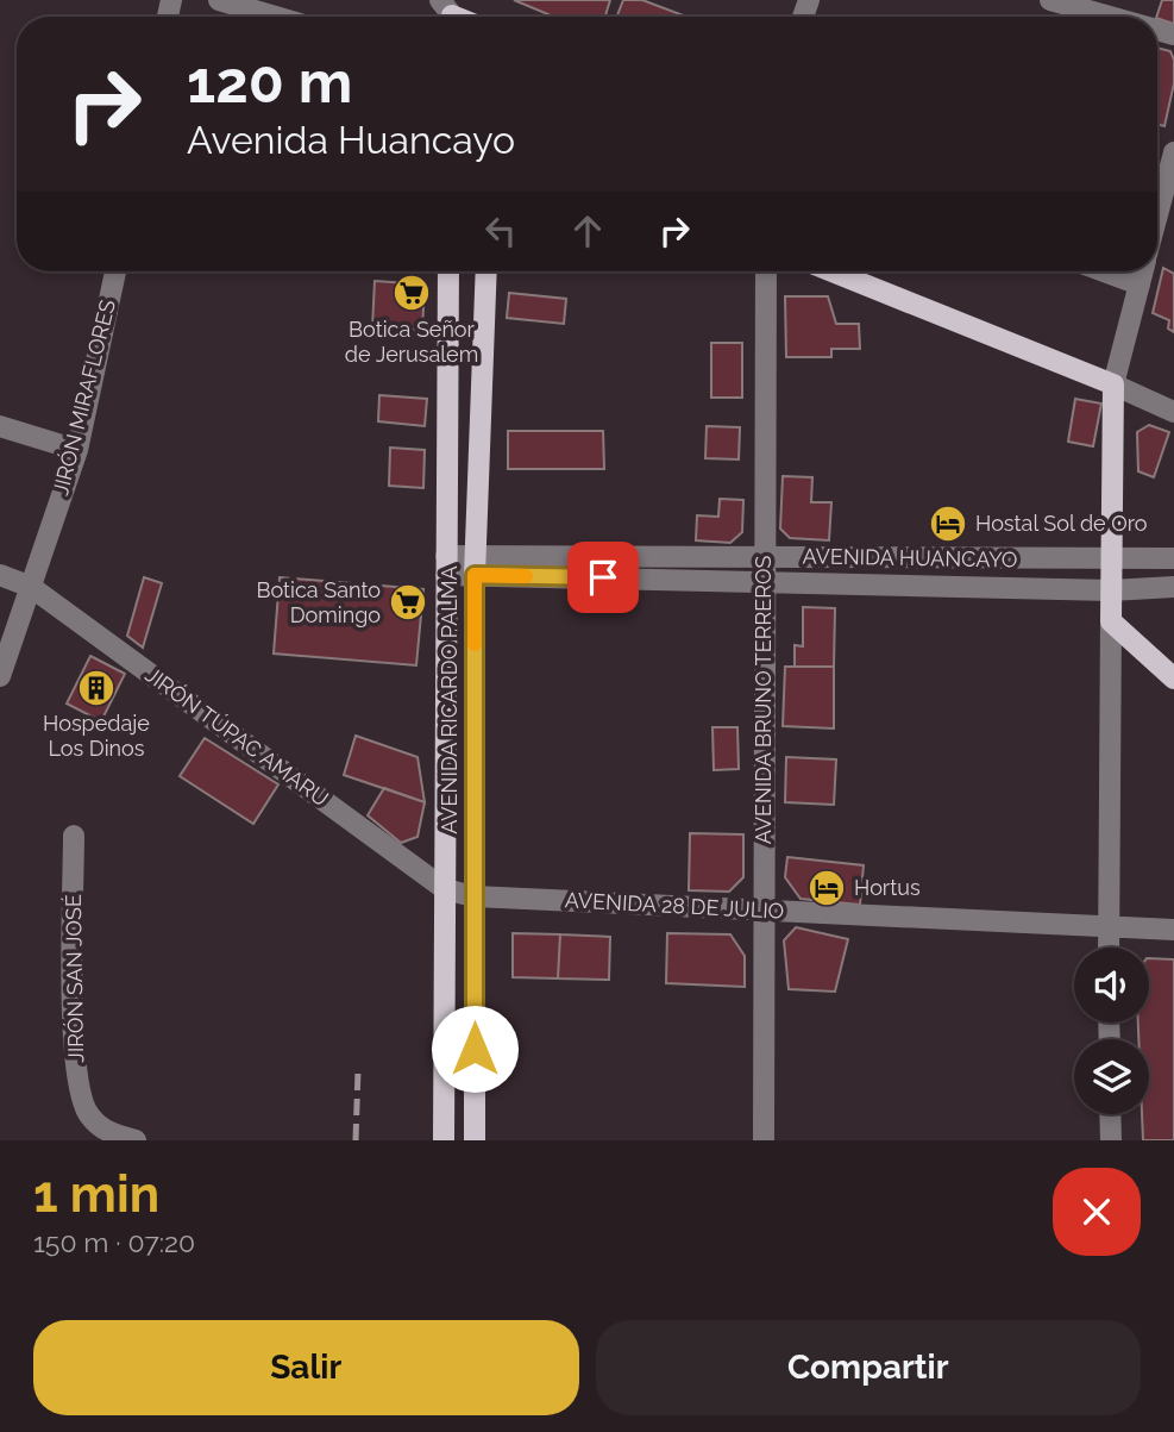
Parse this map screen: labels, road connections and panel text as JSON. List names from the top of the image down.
{
  "streets": {
    "main road": ["AVENIDA RICARDO PALMA"],
    "street": [
      "JIRÓN MIRAFLORES",
      "AVENIDA HUANCAYO",
      "AVENIDA BRUNO TERREROS",
      "JIRÓN TÚPAC AMARU",
      "AVENIDA 28 DE JULIO",
      "JIRÓN SAN JOSÉ"
    ]
  },
  "crossings": [
    ["JIRÓN MIRAFLORES", "JIRÓN TÚPAC AMARU"],
    ["AVENIDA HUANCAYO", "AVENIDA RICARDO PALMA"],
    ["AVENIDA HUANCAYO", "AVENIDA BRUNO TERREROS"],
    ["AVENIDA RICARDO PALMA", "JIRÓN TÚPAC AMARU"],
    ["AVENIDA RICARDO PALMA", "AVENIDA 28 DE JULIO"],
    ["AVENIDA BRUNO TERREROS", "AVENIDA 28 DE JULIO"],
    ["JIRÓN TÚPAC AMARU", "AVENIDA 28 DE JULIO"]
  ],
  "places": {
    "supermarket": ["Botica Señor de Jerusalem", "Botica Santo Domingo"],
    "hotel": ["Hostal Sol de Oro", "Hortus"],
    "building": ["Hospedaje Los Dinos"]
  },
  "page": {
    "turn": ["120 m", "Avenida Huancayo"],
    "heading": ["1 min", "150 m · 07:20"],
    "buttons": ["Salir", "Compartir"]
  }
}
